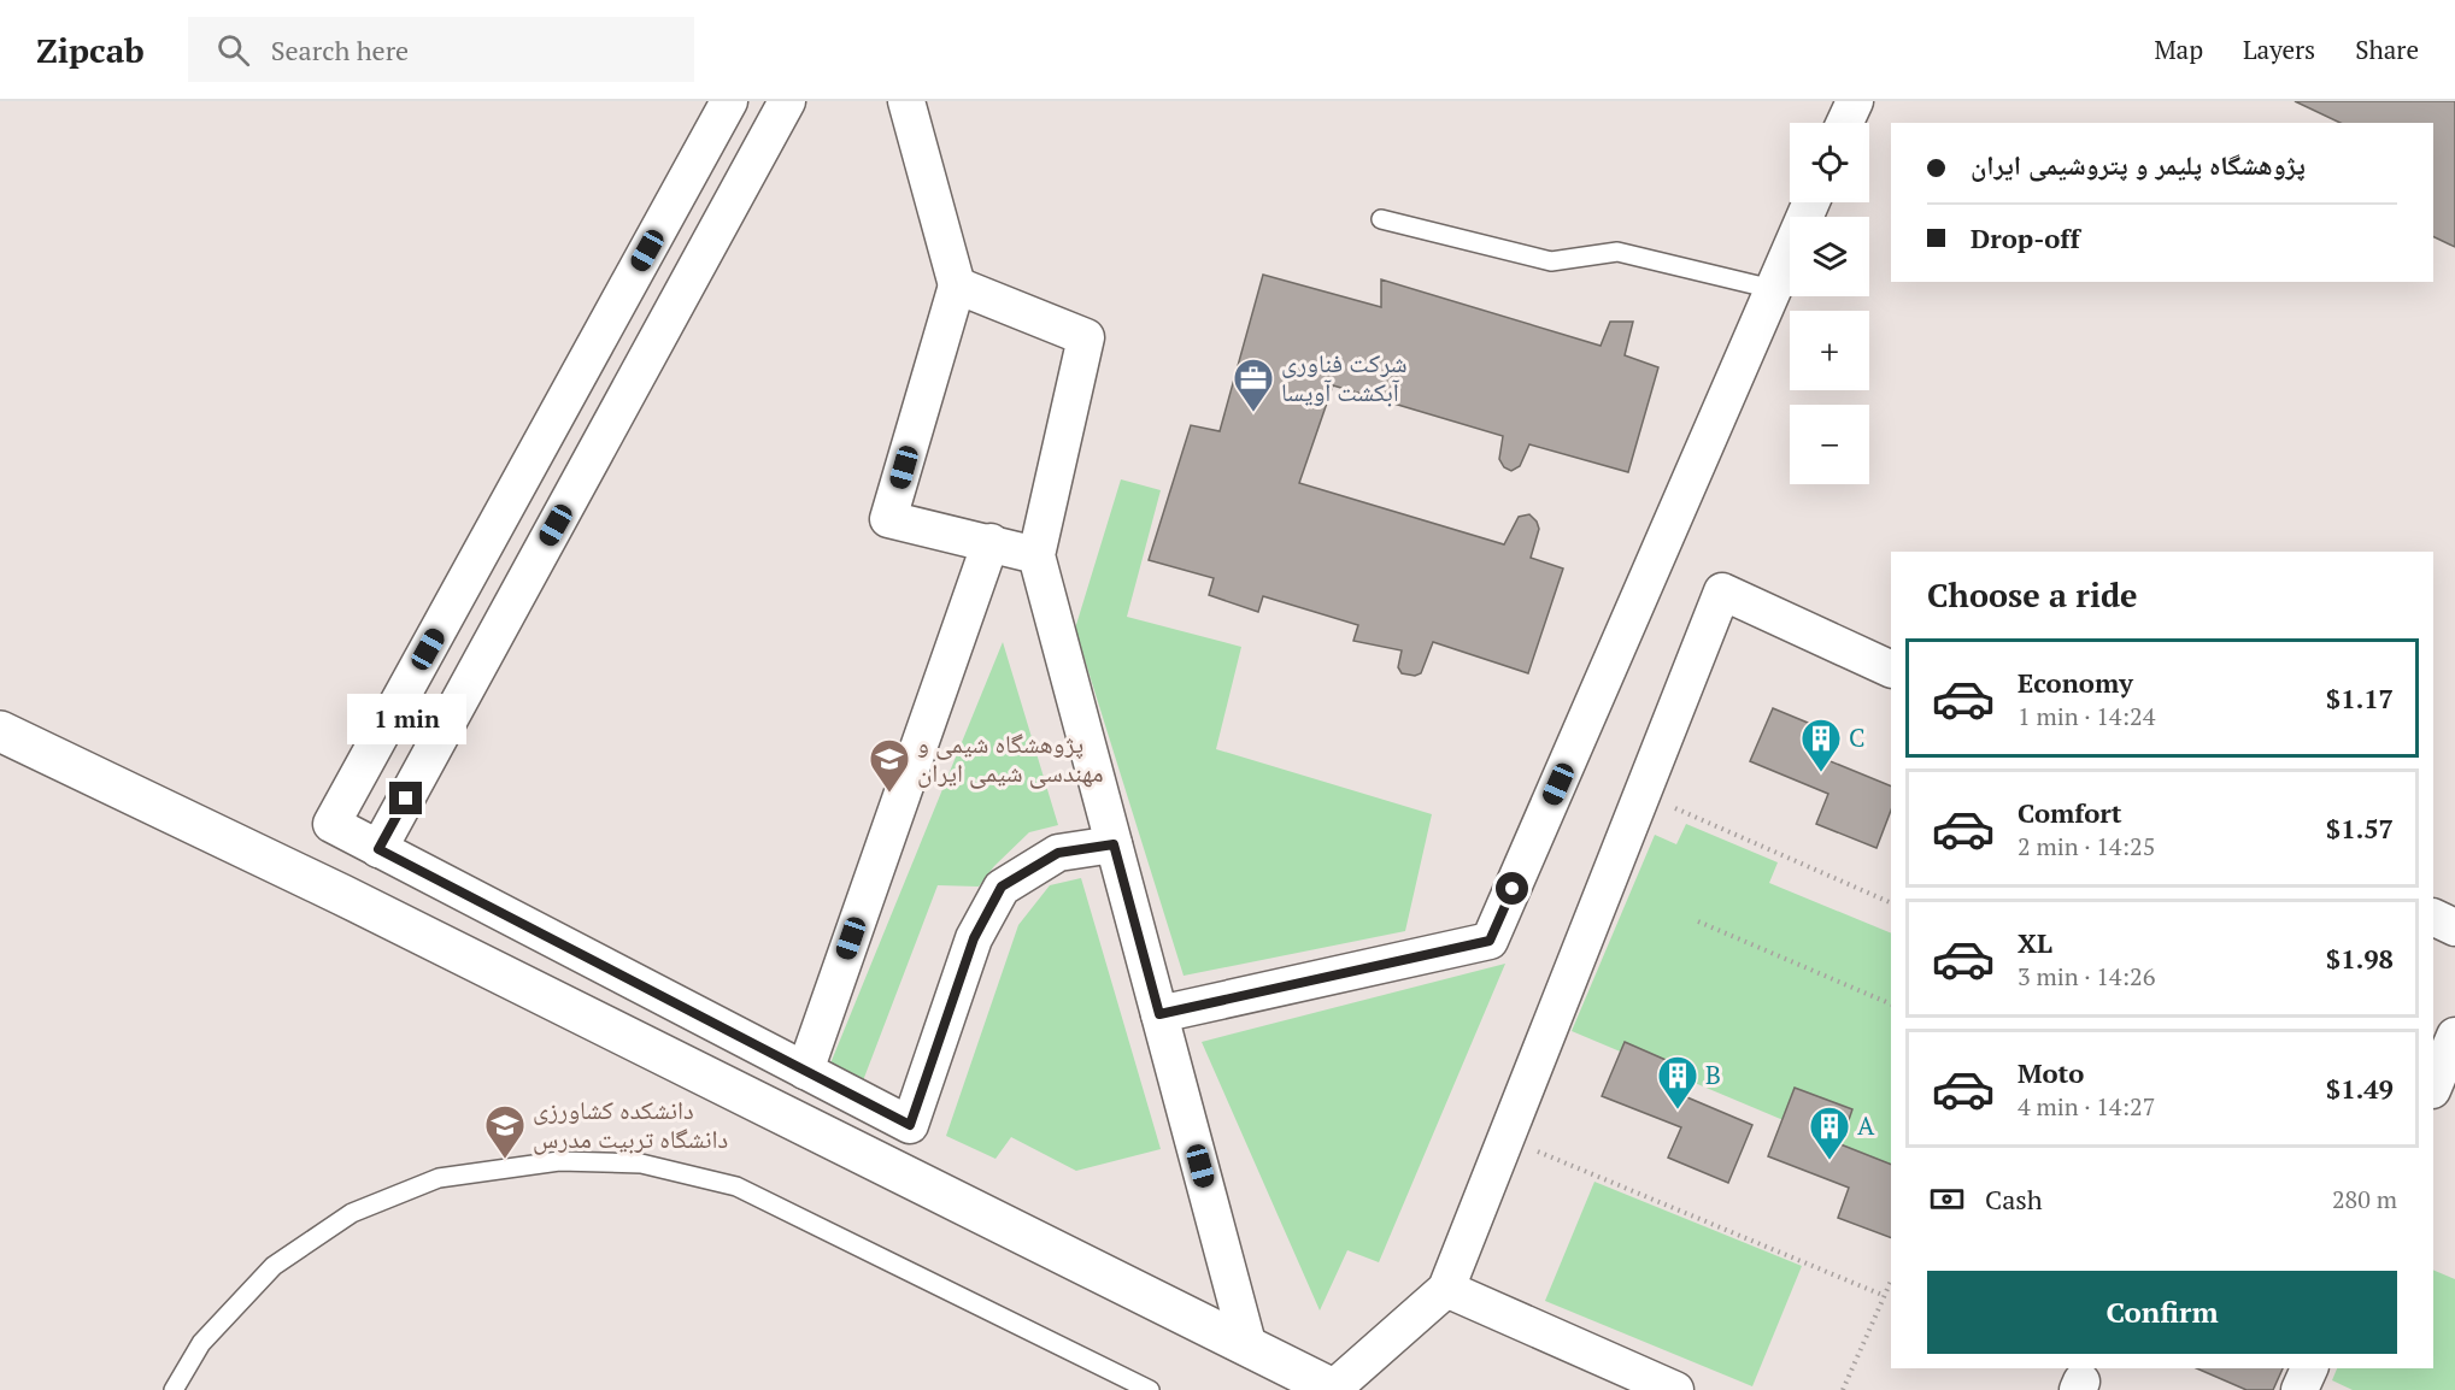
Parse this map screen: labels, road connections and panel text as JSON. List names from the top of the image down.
{
  "places": {
    "office": ["شرکت فناوری آبکشت آویسا"],
    "building": ["C", "B", "A"],
    "school or university": ["پژوهشگاه شیمی و مهندسی شیمی ایران", "دانشکده کشاورزی دانشگاه تربیت مدرس"]
  },
  "page": {
    "header": "Zipcab",
    "search": "Search here",
    "nav": ["Map", "Layers", "Share"],
    "map_buttons": ["+", "−"],
    "banner": ["پژوهشگاه پلیمر و پتروشیمی ایران", "Drop-off"],
    "heading": "Choose a ride",
    "list": [
      {
        "name": "Economy",
        "note": "1 min · 14:24",
        "value": "$1.17"
      },
      {
        "name": "Comfort",
        "note": "2 min · 14:25",
        "value": "$1.57"
      },
      {
        "name": "XL",
        "note": "3 min · 14:26",
        "value": "$1.98"
      },
      {
        "name": "Moto",
        "note": "4 min · 14:27",
        "value": "$1.49"
      }
    ],
    "bubble": "1 min",
    "pay": ["Cash", "280 m"],
    "buttons": "Confirm"
  }
}
